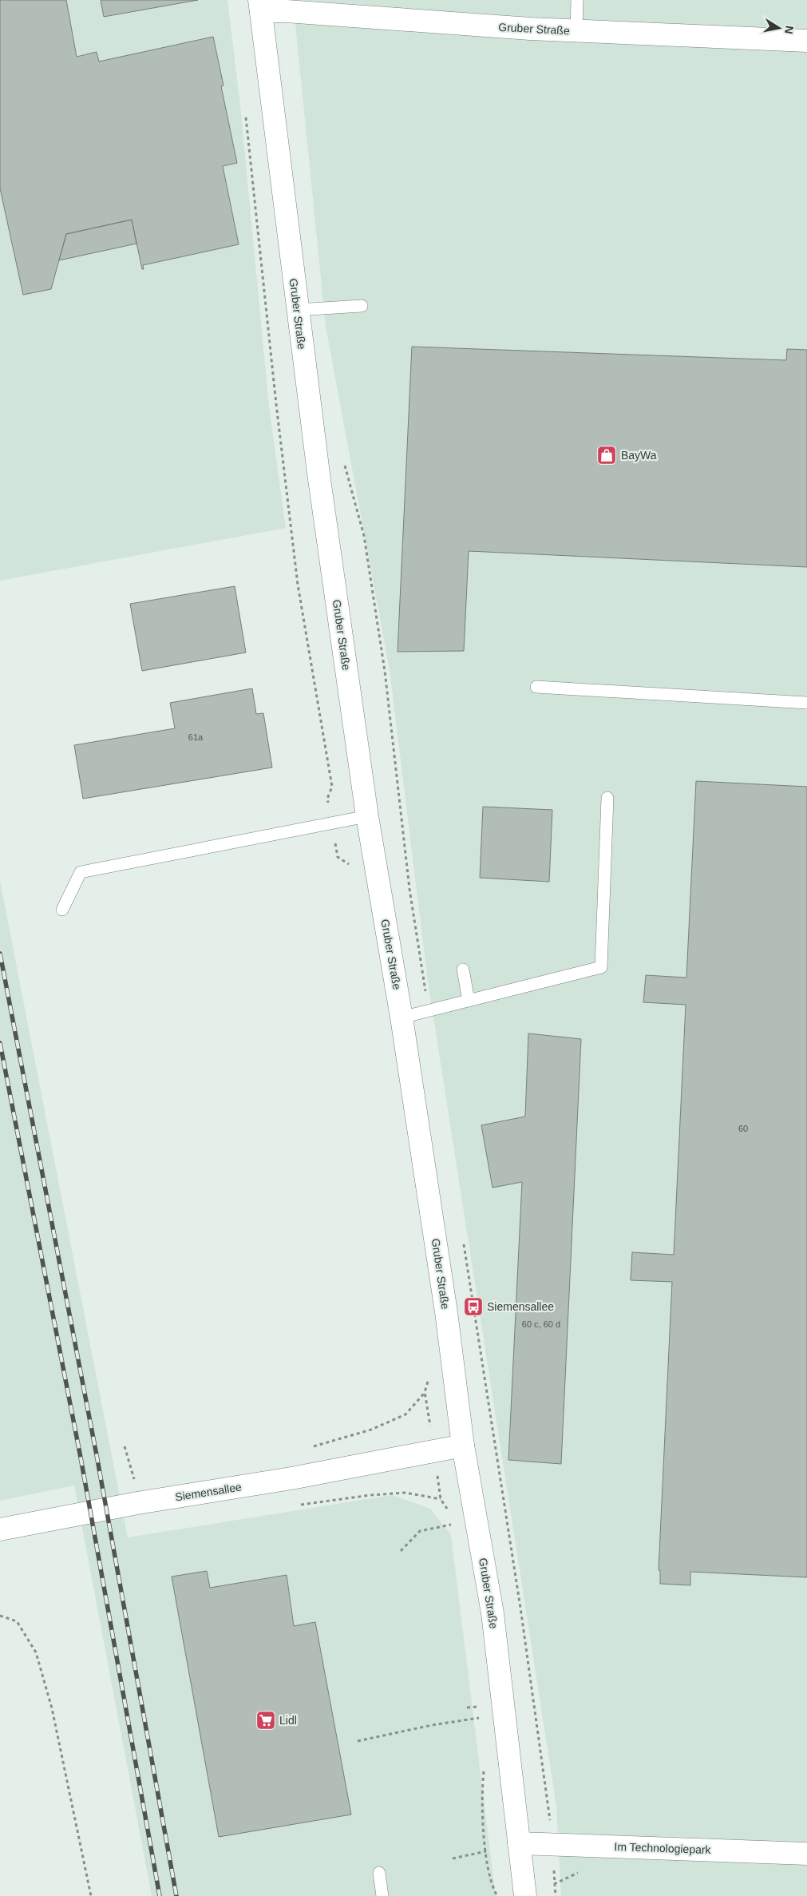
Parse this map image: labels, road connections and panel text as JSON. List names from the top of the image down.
{
  "streets": {
    "street": ["Gruber Straße", "Siemensallee", "Im Technologiepark"]
  },
  "crossings": [
    ["Gruber Straße", "Siemensallee"],
    ["Gruber Straße", "Im Technologiepark"]
  ],
  "places": {
    "shop": ["BayWa"],
    "bus stop": ["Siemensallee"],
    "supermarket": ["Lidl"]
  },
  "house_numbers": ["61a", "60", "60 c, 60 d"],
  "north": "right"
}
